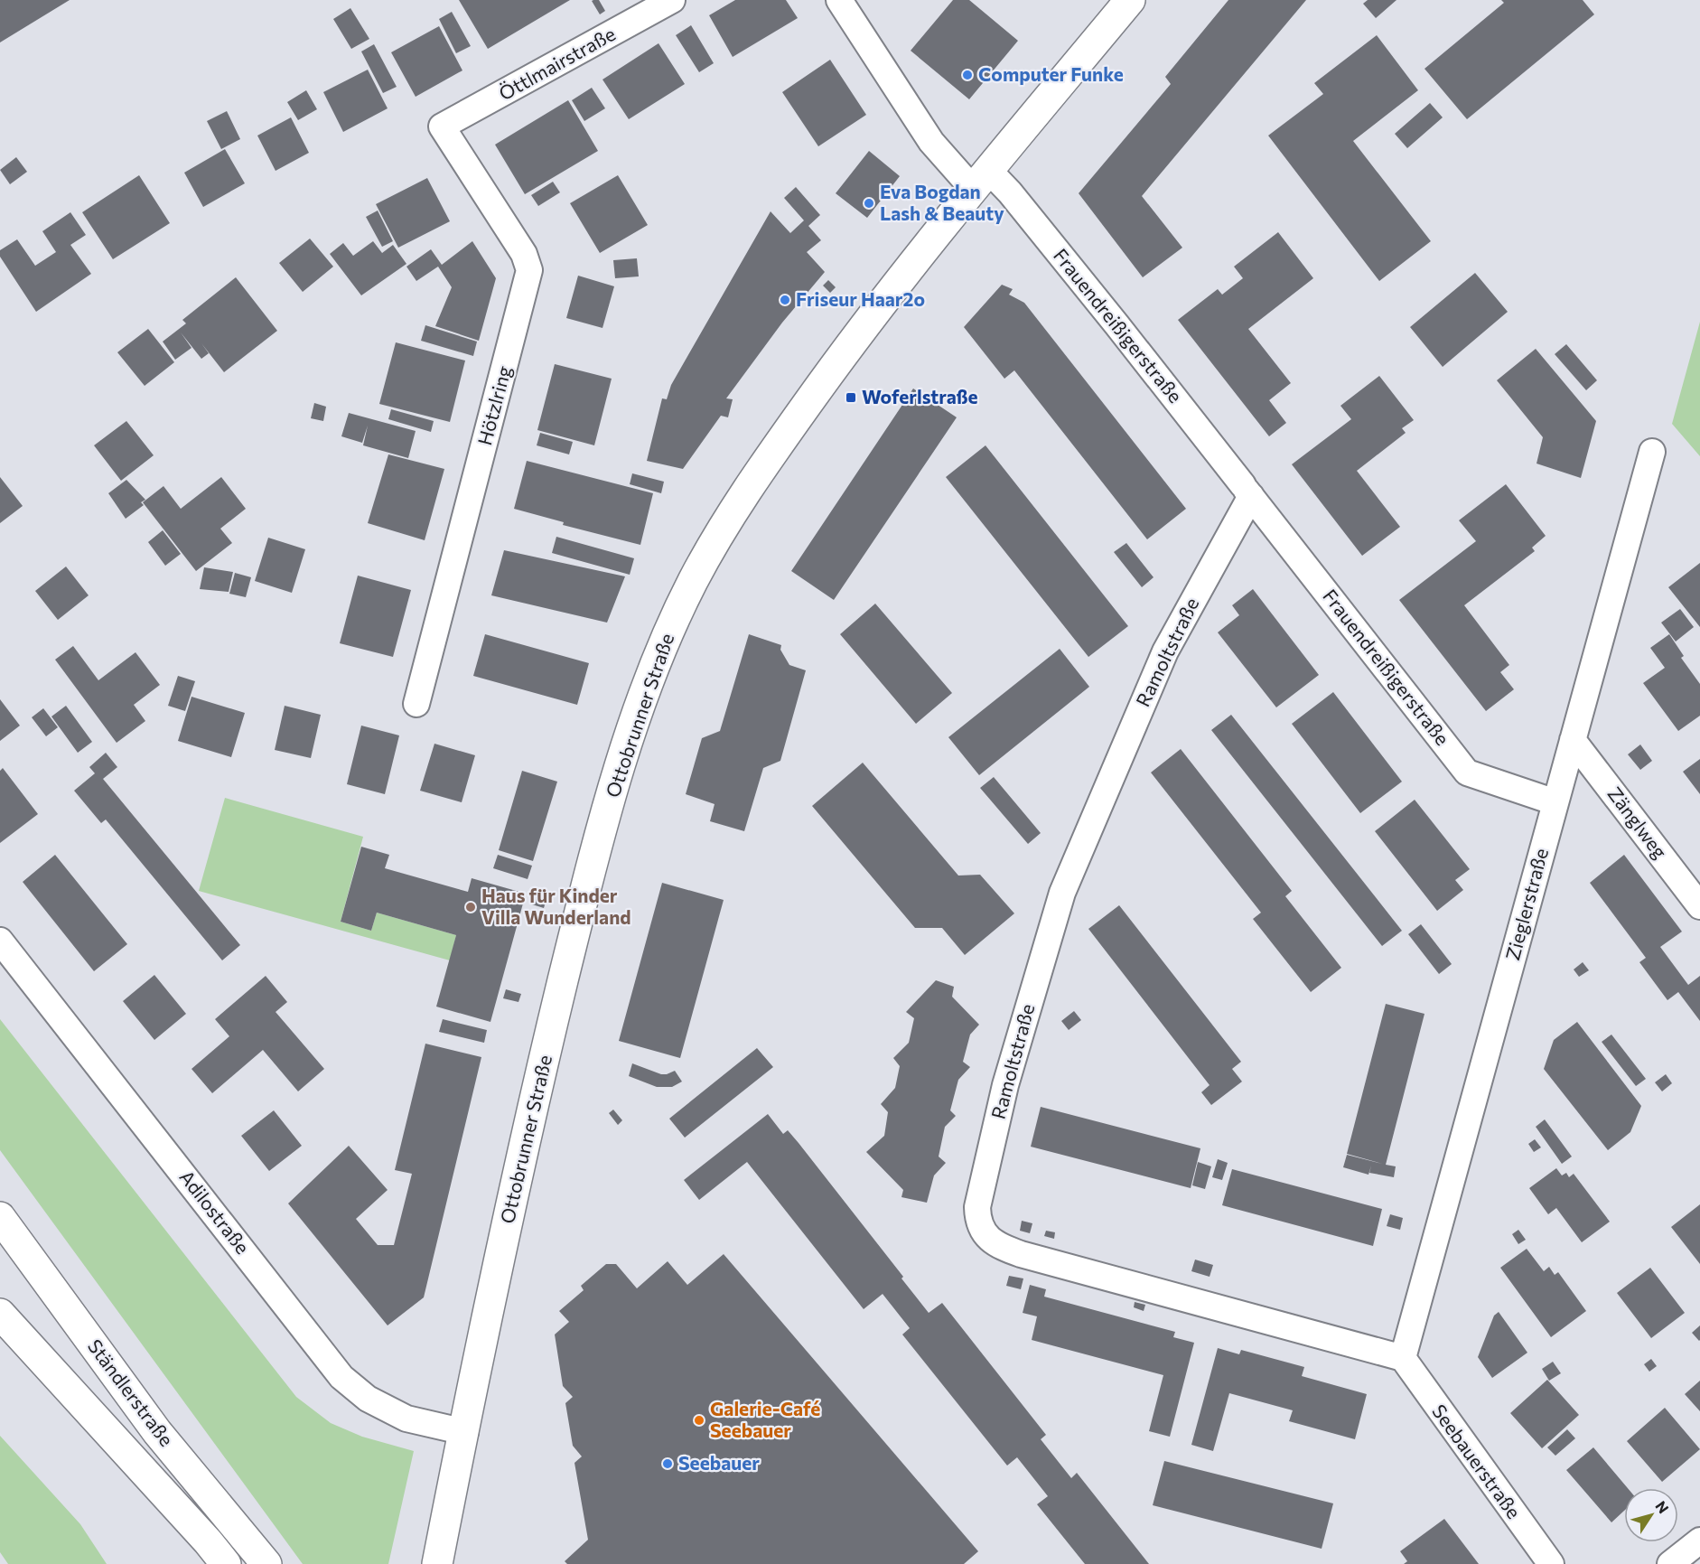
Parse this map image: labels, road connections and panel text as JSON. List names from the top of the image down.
{
  "streets": {
    "main road": ["Ottobrunner Straße", "Ständlerstraße"],
    "street": [
      "Öttlmairstraße",
      "Frauendreißigerstraße",
      "Hötzlring",
      "Ramoltstraße",
      "Zänglweg",
      "Zieglerstraße",
      "Adilostraße",
      "Seebauerstraße"
    ]
  },
  "crossings": [
    ["Öttlmairstraße", "Hötzlring"],
    ["Frauendreißigerstraße", "Ramoltstraße"],
    ["Frauendreißigerstraße", "Ottobrunner Straße"],
    ["Frauendreißigerstraße", "Zieglerstraße"],
    ["Ramoltstraße", "Zieglerstraße"],
    ["Ramoltstraße", "Seebauerstraße"],
    ["Ottobrunner Straße", "Adilostraße"],
    ["Zänglweg", "Zieglerstraße"],
    ["Zieglerstraße", "Seebauerstraße"]
  ],
  "places": {
    "other": [
      "Computer Funke",
      "Eva Bogdan Lash & Beauty",
      "Friseur Haar2o",
      "Haus für Kinder Villa Wunderland",
      "Galerie-Café Seebauer",
      "Seebauer"
    ],
    "transit": ["Woferlstraße"]
  },
  "north": "top right"
}
